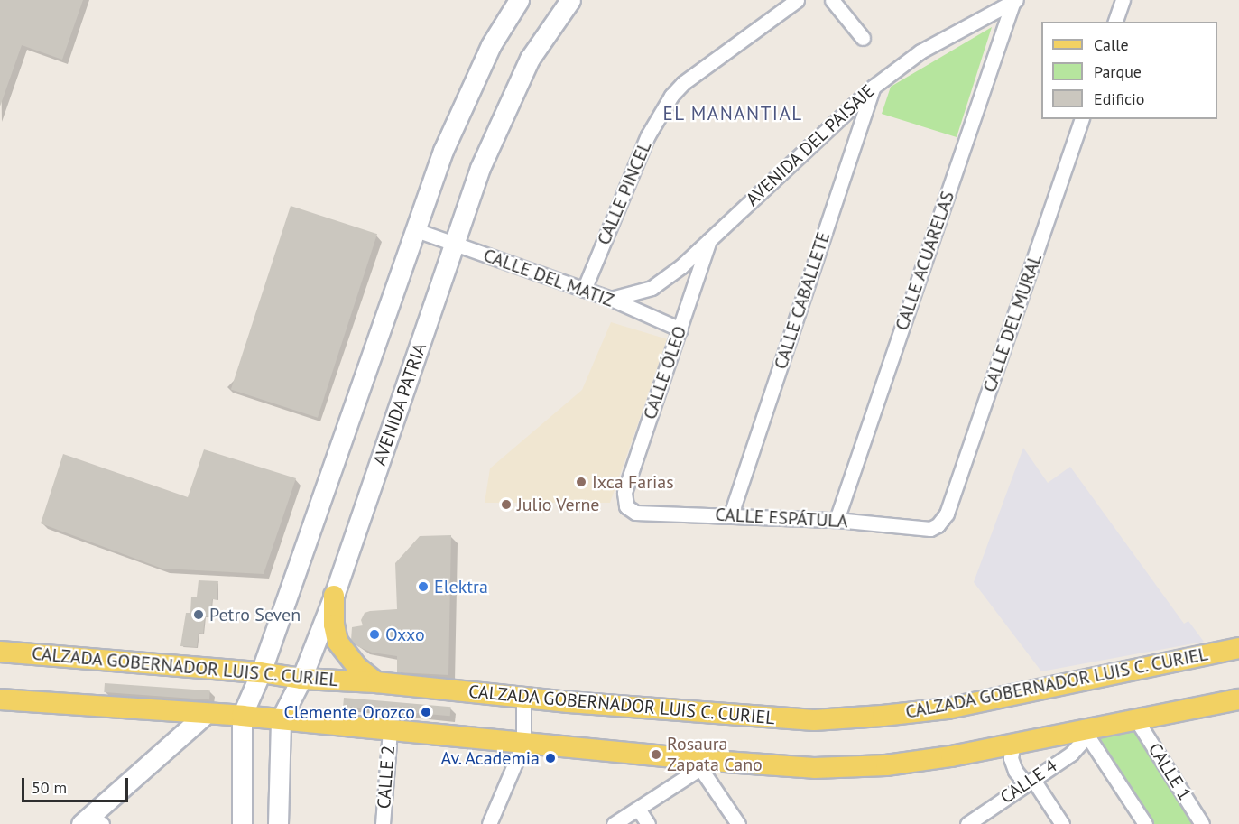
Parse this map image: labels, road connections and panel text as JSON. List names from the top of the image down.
{
  "streets": {
    "main road": ["CALZADA GOBERNADOR LUIS C. CURIEL"],
    "street": [
      "AVENIDA DEL PAISAJE",
      "CALLE PINCEL",
      "CALLE ACUARELAS",
      "CALLE DEL MATIZ",
      "CALLE CABALLETE",
      "CALLE DEL MURAL",
      "CALLE ÓLEO",
      "AVENIDA PATRIA",
      "CALLE ESPÁTULA",
      "CALLE 1",
      "CALLE 2",
      "CALLE 4"
    ]
  },
  "crossings": [
    ["AVENIDA DEL PAISAJE", "CALLE ACUARELAS"],
    ["AVENIDA DEL PAISAJE", "CALLE DEL MATIZ"],
    ["AVENIDA DEL PAISAJE", "CALLE CABALLETE"],
    ["AVENIDA DEL PAISAJE", "CALLE ÓLEO"],
    ["CALLE PINCEL", "CALLE DEL MATIZ"],
    ["CALLE ACUARELAS", "CALLE ESPÁTULA"],
    ["CALLE DEL MATIZ", "CALLE ÓLEO"],
    ["CALLE DEL MATIZ", "AVENIDA PATRIA"],
    ["CALLE CABALLETE", "CALLE ESPÁTULA"],
    ["CALLE DEL MURAL", "CALLE ESPÁTULA"],
    ["CALLE ÓLEO", "CALLE ESPÁTULA"],
    ["AVENIDA PATRIA", "CALZADA GOBERNADOR LUIS C. CURIEL"]
  ],
  "districts": ["EL MANANTIAL"],
  "places": [
    "Ixca Farias",
    "Julio Verne",
    "Elektra",
    "Petro Seven",
    "Oxxo",
    "Clemente Orozco",
    "Rosaura Zapata Cano",
    "Av. Academia"
  ],
  "legend": ["Calle", "Parque", "Edificio"],
  "scale_bar": "50 m"
}
